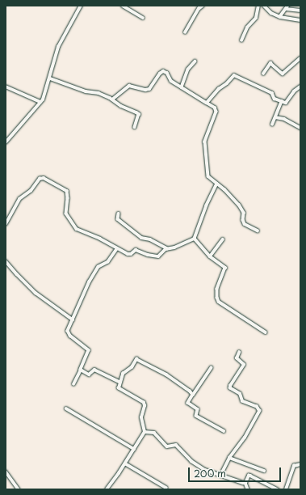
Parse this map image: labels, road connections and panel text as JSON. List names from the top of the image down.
{
  "scale_bar": "200 m"
}
